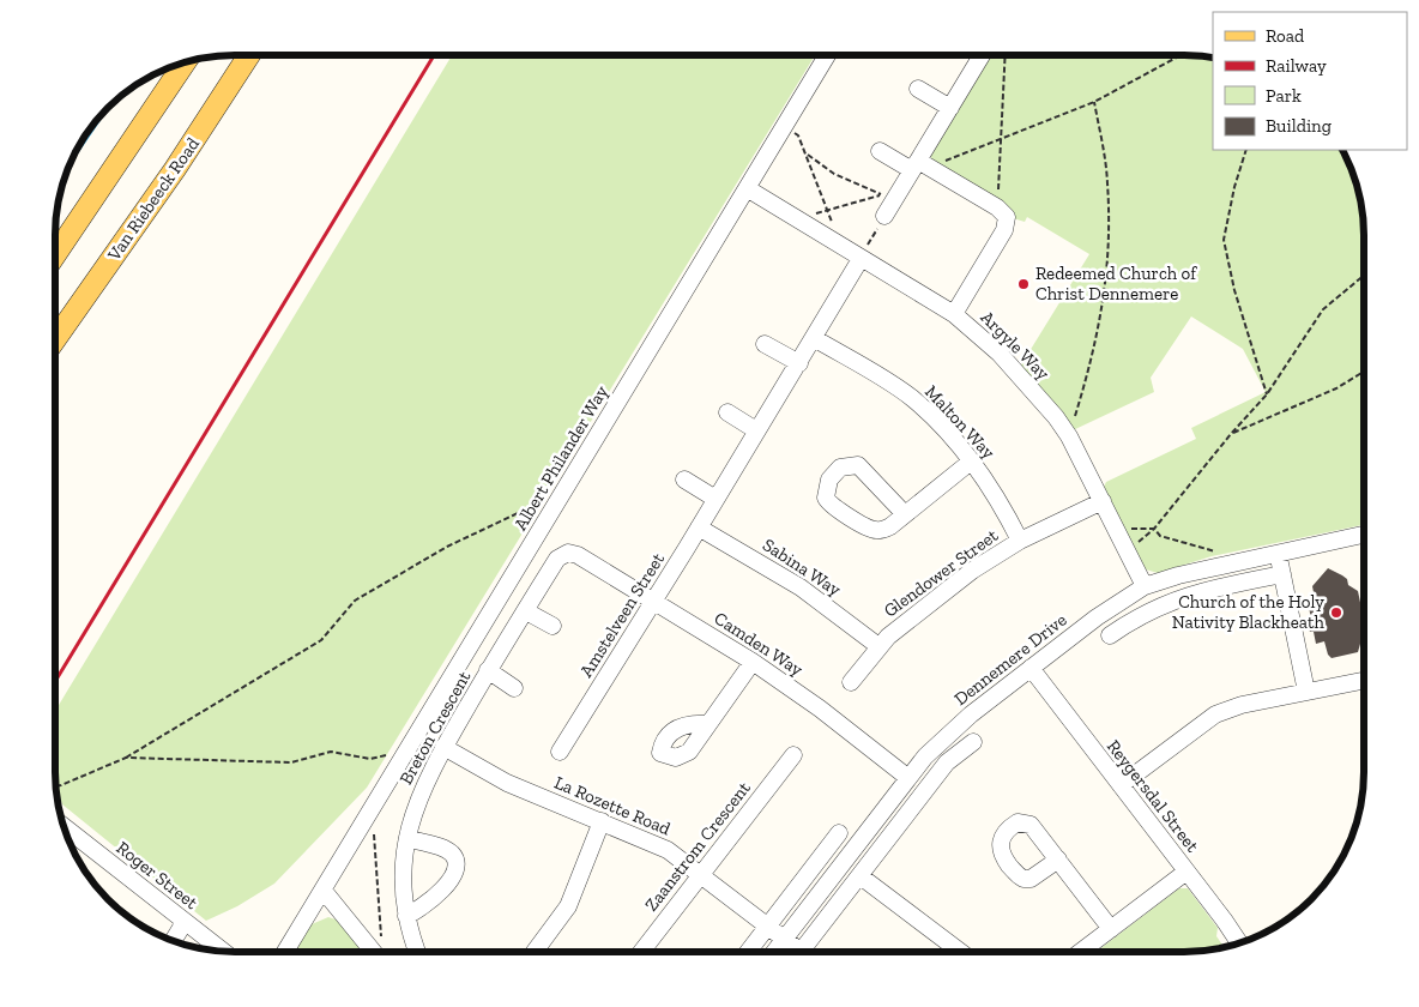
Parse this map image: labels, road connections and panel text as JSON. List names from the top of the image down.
{
  "streets": {
    "main road": ["Van Riebeeck Road"],
    "street": [
      "Argyle Way",
      "Malton Way",
      "Albert Philander Way",
      "Sabina Way",
      "Glendower Street",
      "Amstelveen Street",
      "Camden Way",
      "Dennemere Drive",
      "Breton Crescent",
      "Reygersdal Street",
      "La Rozette Road",
      "Zaanstrom Crescent",
      "Roger Street"
    ]
  },
  "crossings": [
    ["Argyle Way", "Albert Philander Way"],
    ["Argyle Way", "Glendower Street"],
    ["Argyle Way", "Amstelveen Street"],
    ["Argyle Way", "Dennemere Drive"],
    ["Malton Way", "Glendower Street"],
    ["Malton Way", "Amstelveen Street"],
    ["Sabina Way", "Glendower Street"],
    ["Sabina Way", "Amstelveen Street"],
    ["Amstelveen Street", "Camden Way"],
    ["Camden Way", "Dennemere Drive"],
    ["Camden Way", "Breton Crescent"],
    ["Dennemere Drive", "Reygersdal Street"],
    ["Dennemere Drive", "La Rozette Road"],
    ["Breton Crescent", "La Rozette Road"],
    ["La Rozette Road", "Zaanstrom Crescent"]
  ],
  "places": ["Redeemed Church of Christ Dennemere", "Church of the Holy Nativity Blackheath"],
  "legend": [
    "Road",
    "Railway",
    "Park",
    "Building"
  ]
}
